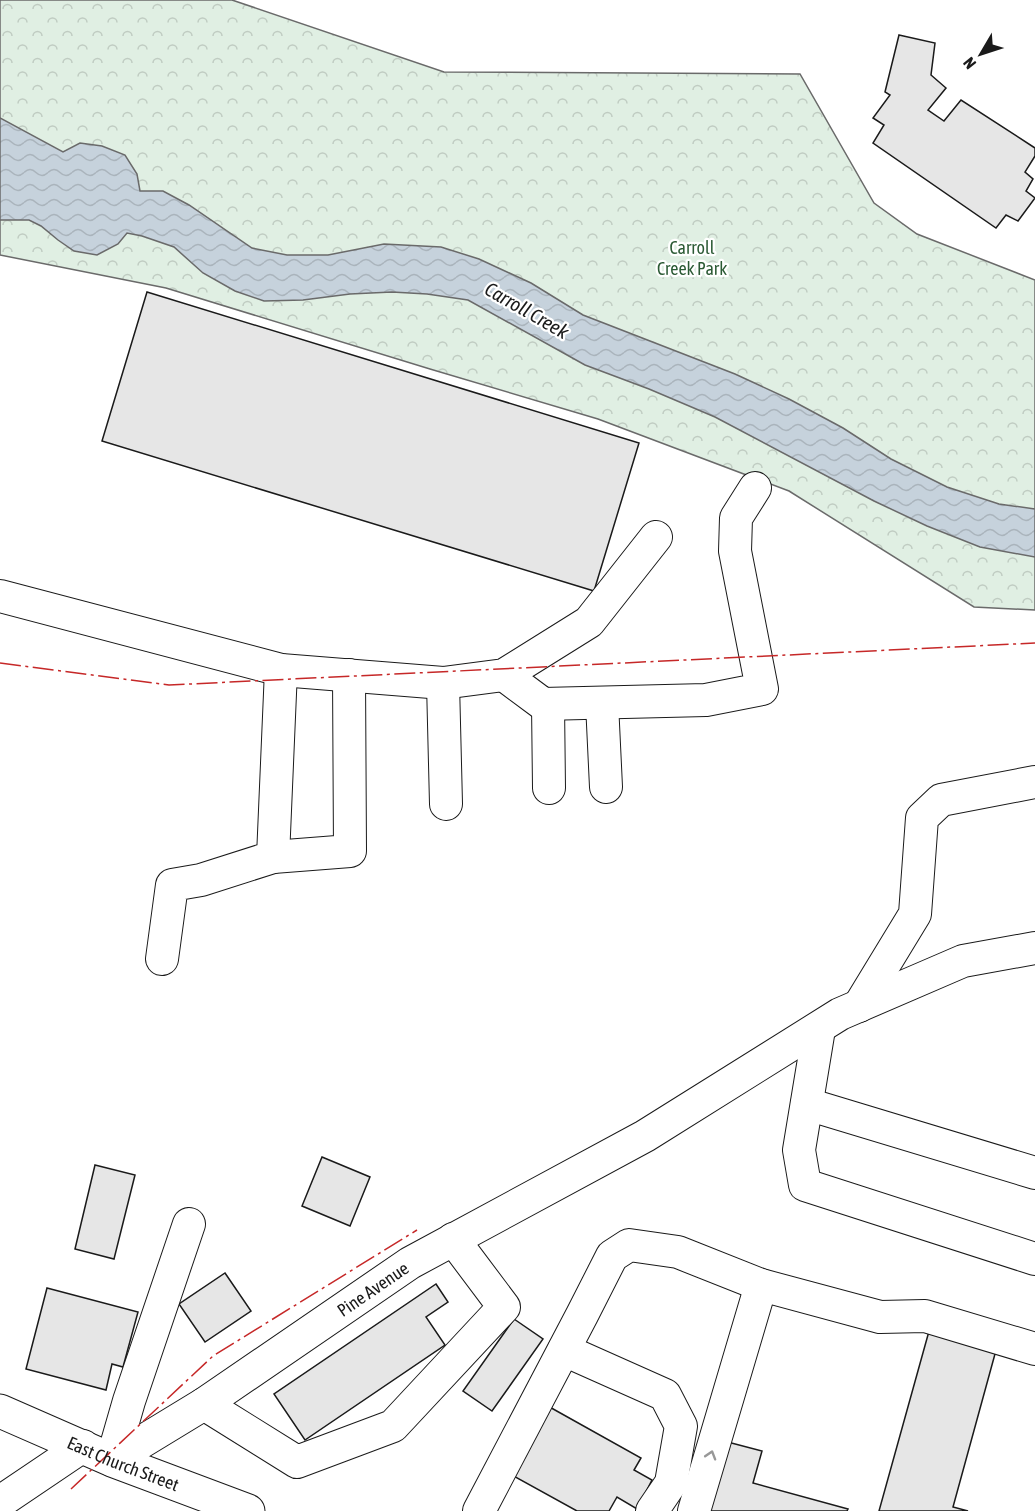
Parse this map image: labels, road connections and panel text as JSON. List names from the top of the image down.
{
  "streets": {
    "main road": ["East Church Street"],
    "street": ["Pine Avenue"]
  },
  "crossings": [
    ["Pine Avenue", "East Church Street"]
  ],
  "water": ["Carroll Creek"],
  "parks": ["Carroll Creek Park"],
  "north": "bottom left"
}
